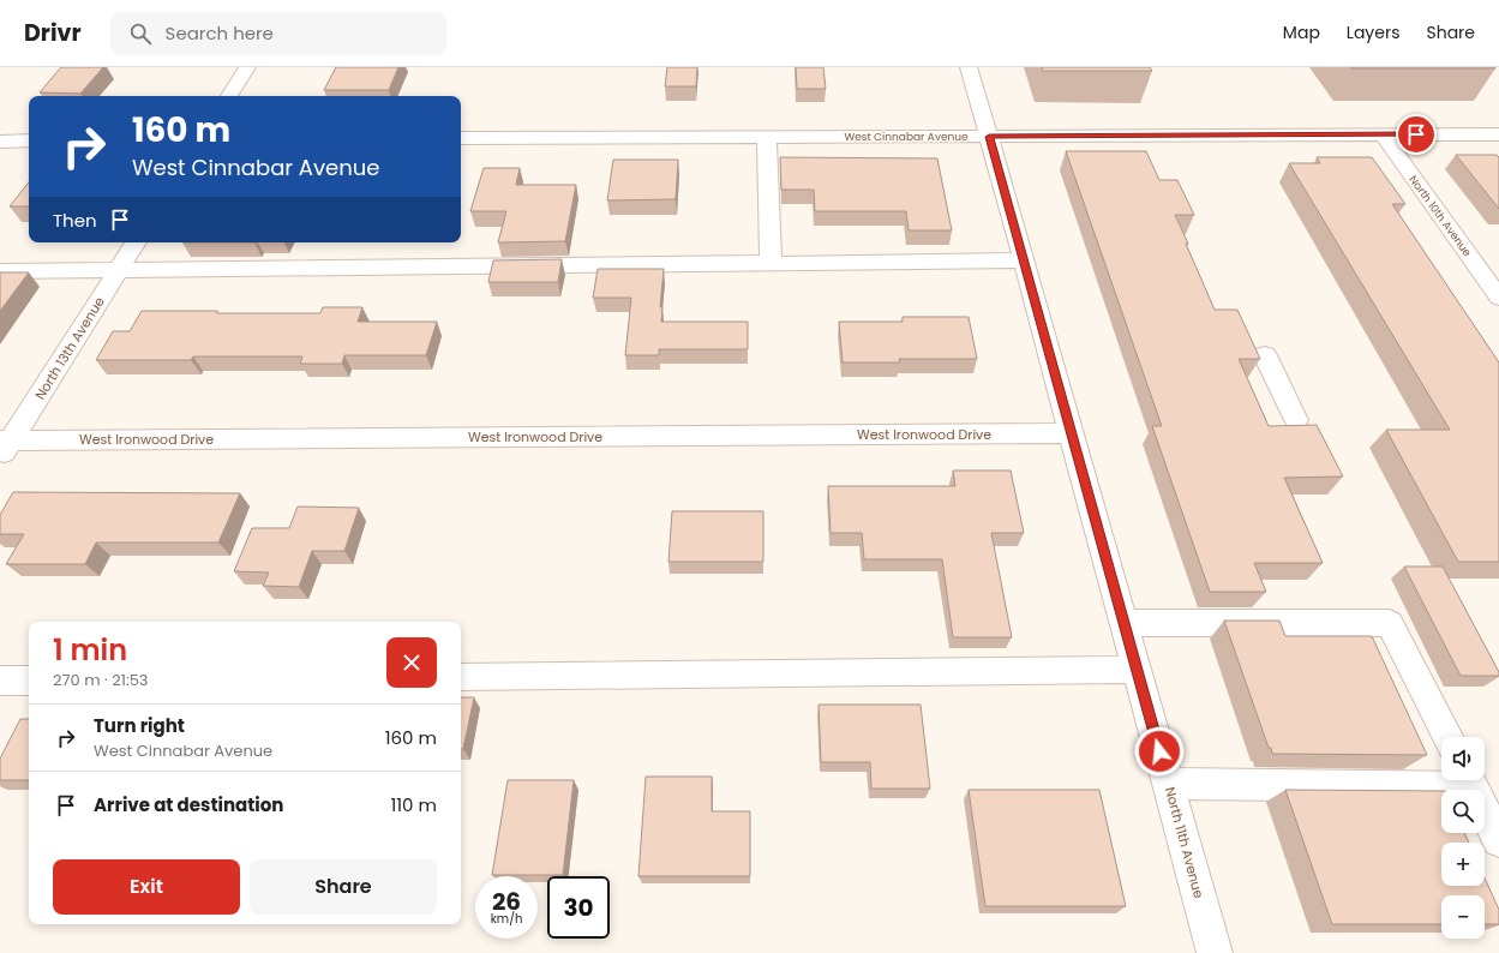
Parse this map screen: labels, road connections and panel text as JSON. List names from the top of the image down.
{
  "streets": {
    "street": [
      "West Cinnabar Avenue",
      "North 10th Avenue",
      "North 13th Avenue",
      "West Ironwood Drive",
      "North 11th Avenue"
    ]
  },
  "crossings": [
    ["West Cinnabar Avenue", "North 10th Avenue"],
    ["West Cinnabar Avenue", "North 11th Avenue"],
    ["North 13th Avenue", "West Ironwood Drive"],
    ["West Ironwood Drive", "North 11th Avenue"]
  ],
  "page": {
    "header": "Drivr",
    "search": "Search here",
    "nav": ["Map", "Layers", "Share"],
    "turn": ["160 m", "West Cinnabar Avenue"],
    "then": "Then",
    "heading": ["1 min", "270 m · 21:53"],
    "list": [
      {
        "name": "Turn right",
        "note": "West Cinnabar Avenue",
        "value": "160 m"
      },
      {
        "name": "Arrive at destination",
        "value": "110 m"
      }
    ],
    "map_buttons": ["+", "−"],
    "buttons": ["Exit", "Share"],
    "speed": "26 km/h",
    "limit": "30"
  }
}
